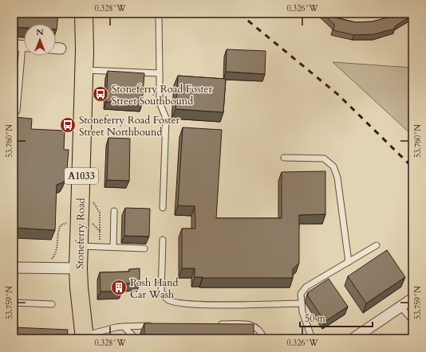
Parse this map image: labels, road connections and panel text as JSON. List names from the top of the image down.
{
  "streets": {
    "highway": ["A1033", "Stoneferry Road"]
  },
  "places": {
    "bus stop": ["Stoneferry Road Foster Street Southbound", "Stoneferry Road Foster Street Northbound"],
    "building": ["Posh Hand Car Wash"]
  },
  "scale_bar": "50 m",
  "north": "top",
  "coordinates": [
    "0.328°W",
    "0.326°W",
    "53.760°N",
    "53.759°N"
  ]
}
